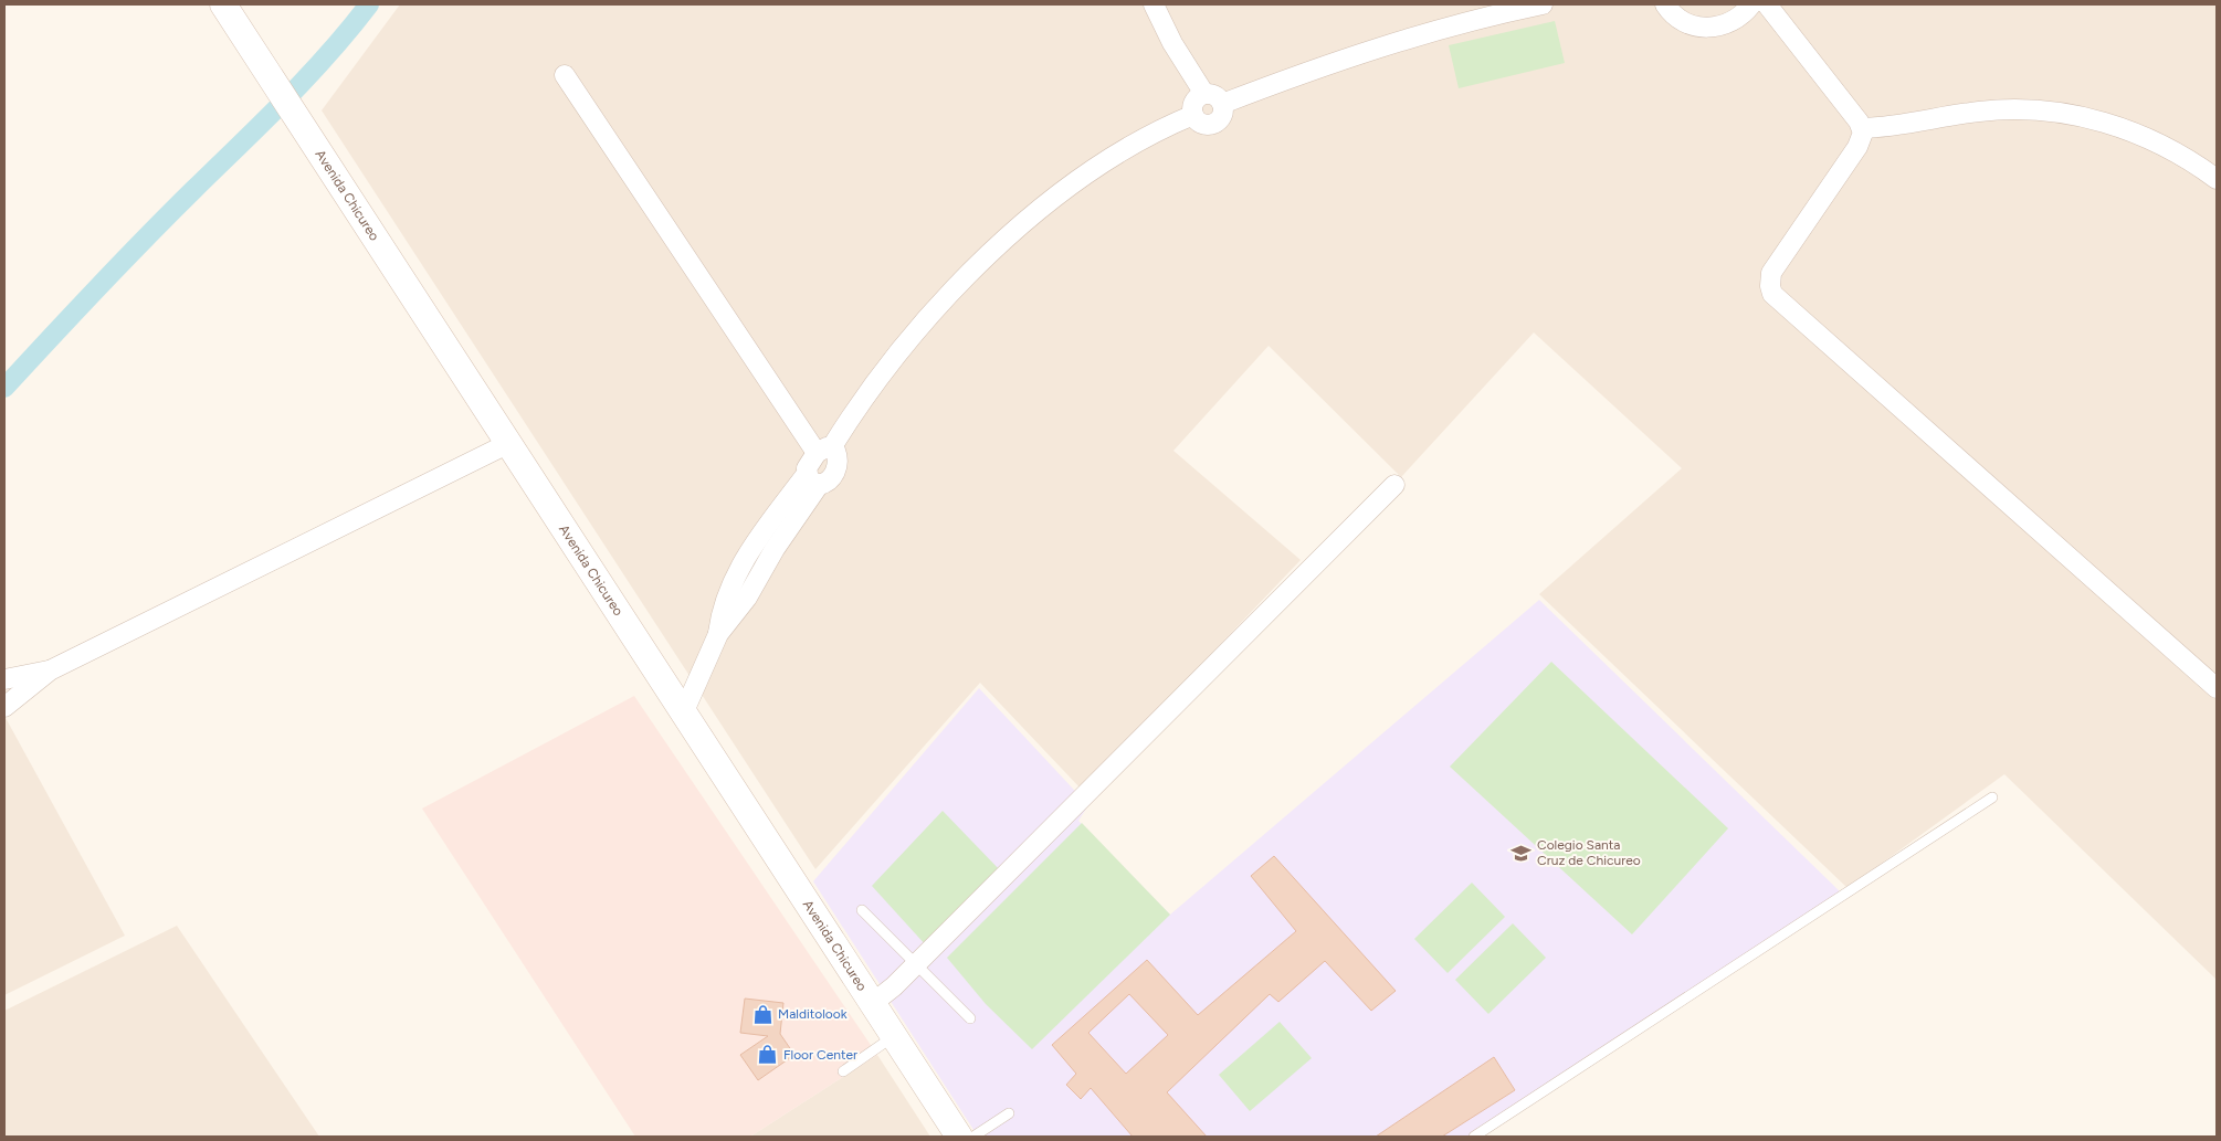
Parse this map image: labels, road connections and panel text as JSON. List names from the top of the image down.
{
  "streets": {
    "main road": ["Avenida Chicureo"]
  },
  "places": {
    "school or university": ["Colegio Santa Cruz de Chicureo"],
    "shop": ["Malditolook", "Floor Center"]
  }
}
